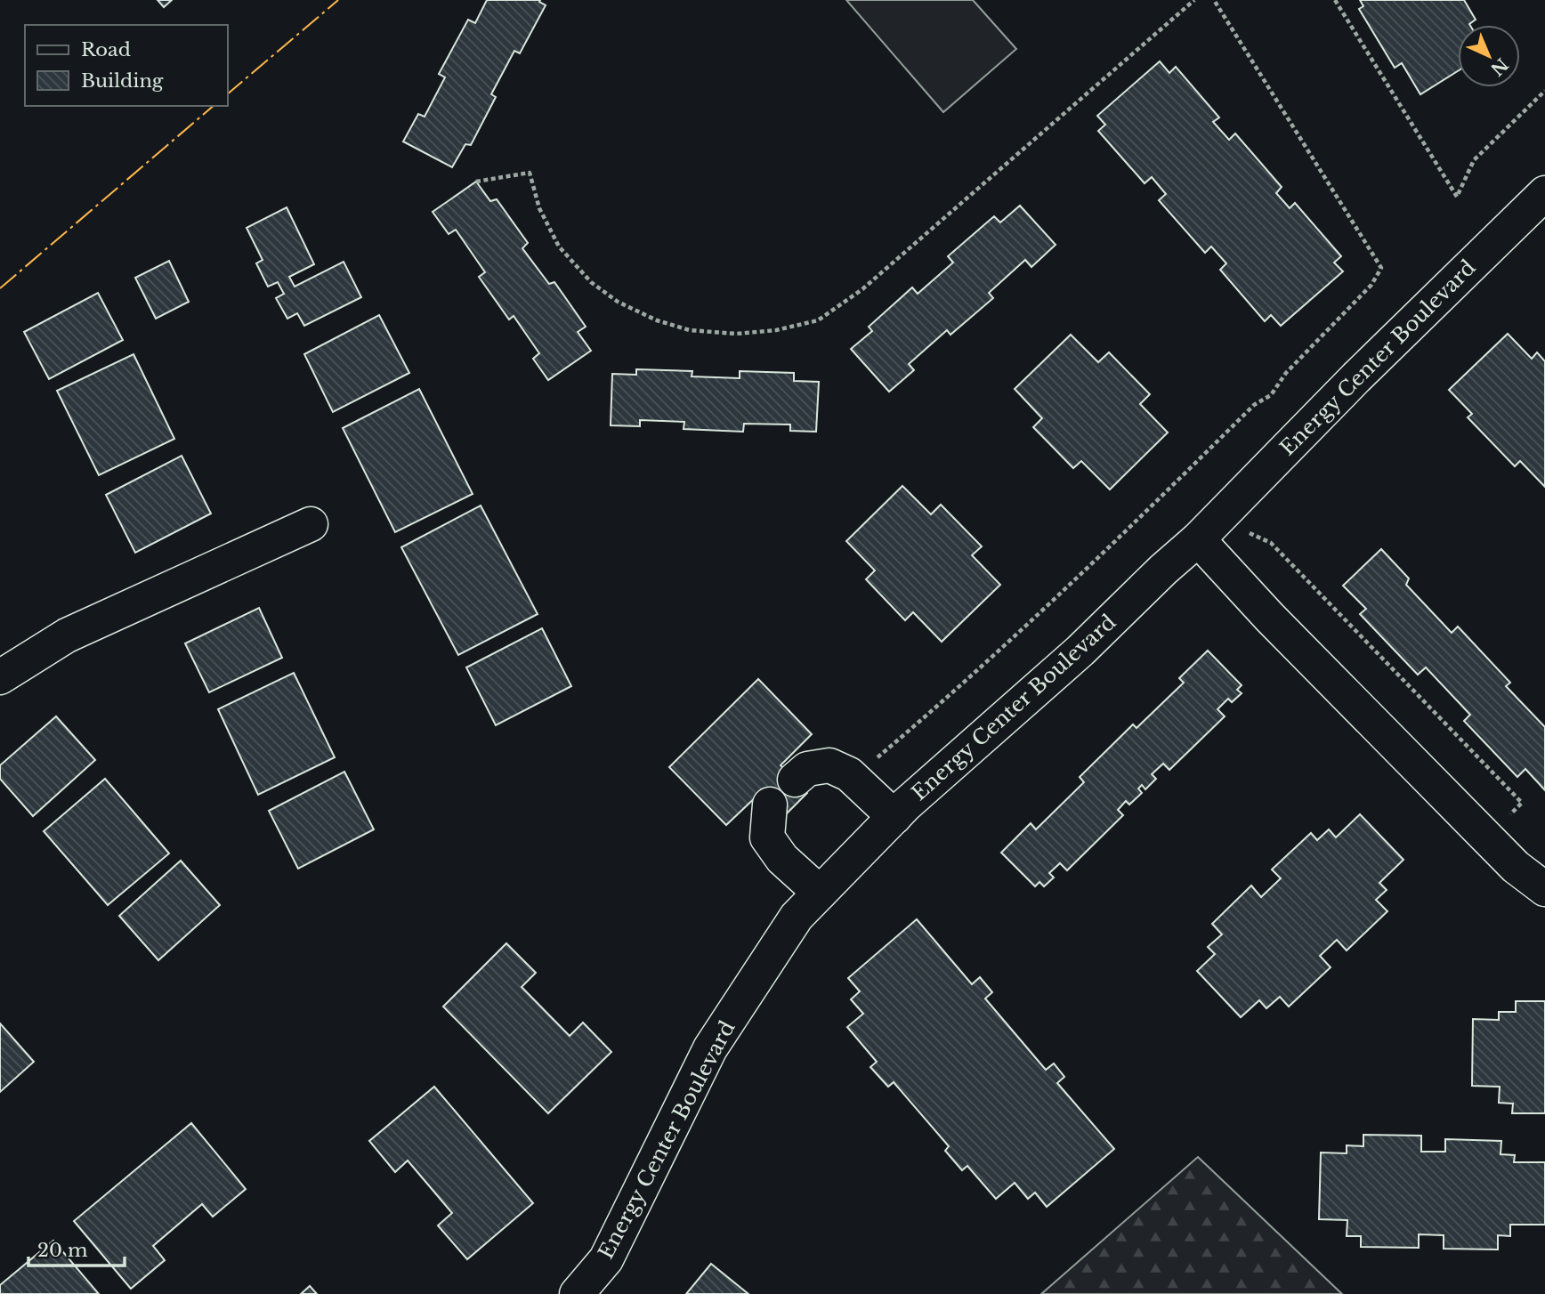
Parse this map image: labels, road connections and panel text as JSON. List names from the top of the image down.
{
  "streets": {
    "street": ["Energy Center Boulevard"]
  },
  "legend": ["Road", "Building"],
  "scale_bar": "20 m",
  "north": "bottom right"
}
